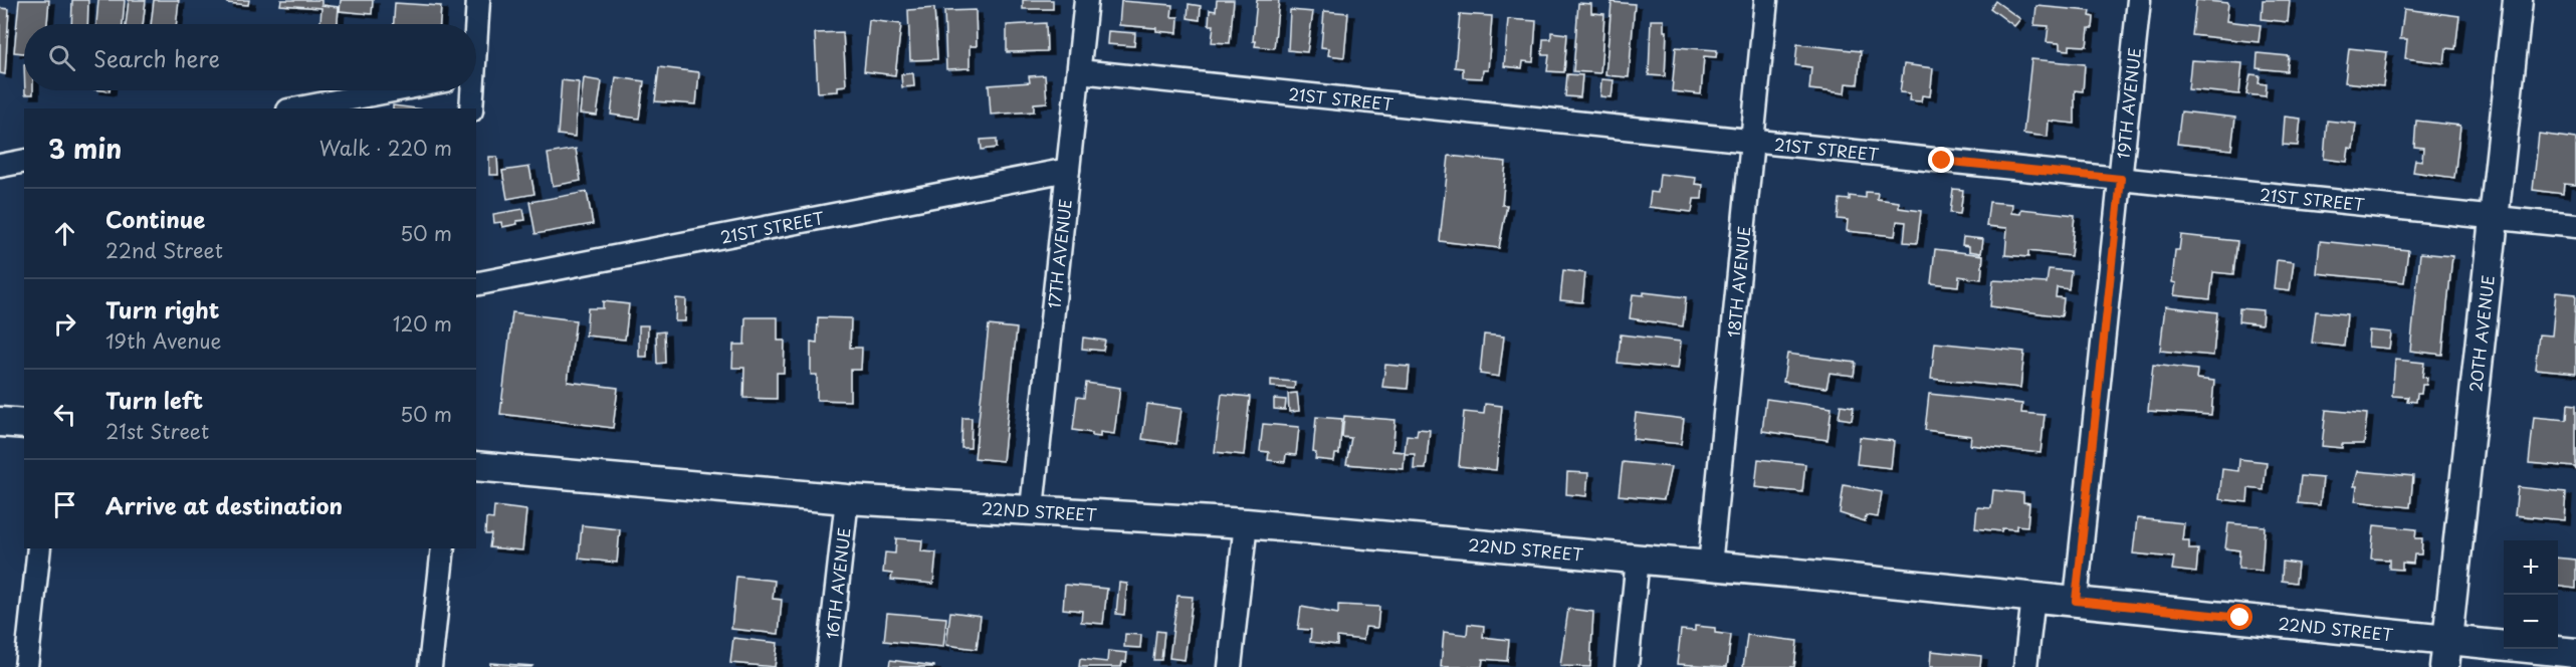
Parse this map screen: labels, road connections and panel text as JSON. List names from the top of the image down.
{
  "streets": {
    "street": [
      "21ST STREET",
      "19TH AVENUE",
      "17TH AVENUE",
      "18TH AVENUE",
      "20TH AVENUE",
      "22ND STREET",
      "16TH AVENUE"
    ]
  },
  "crossings": [
    ["21ST STREET", "19TH AVENUE"],
    ["21ST STREET", "17TH AVENUE"],
    ["21ST STREET", "18TH AVENUE"],
    ["21ST STREET", "20TH AVENUE"],
    ["19TH AVENUE", "22ND STREET"],
    ["17TH AVENUE", "22ND STREET"],
    ["18TH AVENUE", "22ND STREET"],
    ["20TH AVENUE", "22ND STREET"],
    ["22ND STREET", "16TH AVENUE"]
  ],
  "page": {
    "search": "Search here",
    "heading": ["3 min", "Walk · 220 m"],
    "list": [
      ["Continue", "22nd Street", "50 m"],
      ["Turn right", "19th Avenue", "120 m"],
      ["Turn left", "21st Street", "50 m"],
      "Arrive at destination"
    ],
    "map_buttons": ["+", "−"]
  }
}
